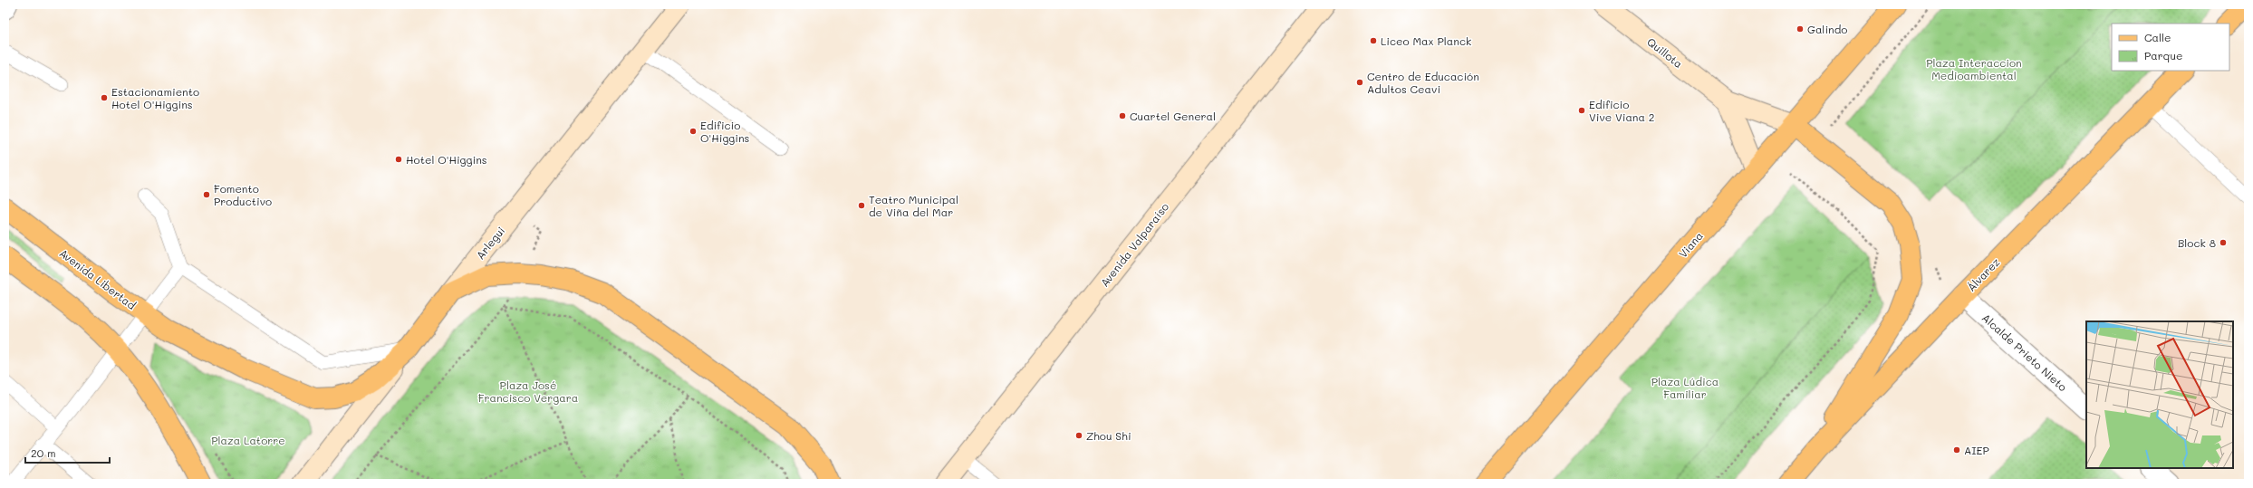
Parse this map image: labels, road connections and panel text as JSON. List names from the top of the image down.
{
  "streets": {
    "main road": [
      "Quillota",
      "Arlegui",
      "Avenida Valparaíso",
      "Viana",
      "Álvarez",
      "Avenida Libertad"
    ],
    "street": ["Alcalde Prieto Nieto"]
  },
  "crossings": [
    ["Quillota", "Viana"],
    ["Álvarez", "Alcalde Prieto Nieto"]
  ],
  "parks": [
    "Plaza Interaccion Medioambiental",
    "Plaza Lúdica Familiar",
    "Plaza José Francisco Vergara",
    "Plaza Latorre"
  ],
  "places": [
    "Galindo",
    "Liceo Max Planck",
    "Centro de Educación Adultos Ceavi",
    "Estacionamiento Hotel O'Higgins",
    "Edificio Vive Viana 2",
    "Cuartel General",
    "Edificio O'Higgins",
    "Hotel O'Higgins",
    "Fomento Productivo",
    "Teatro Municipal de Viña del Mar",
    "Block 8",
    "Zhou Shi",
    "AIEP"
  ],
  "legend": ["Calle", "Parque"],
  "scale_bar": "20 m"
}
